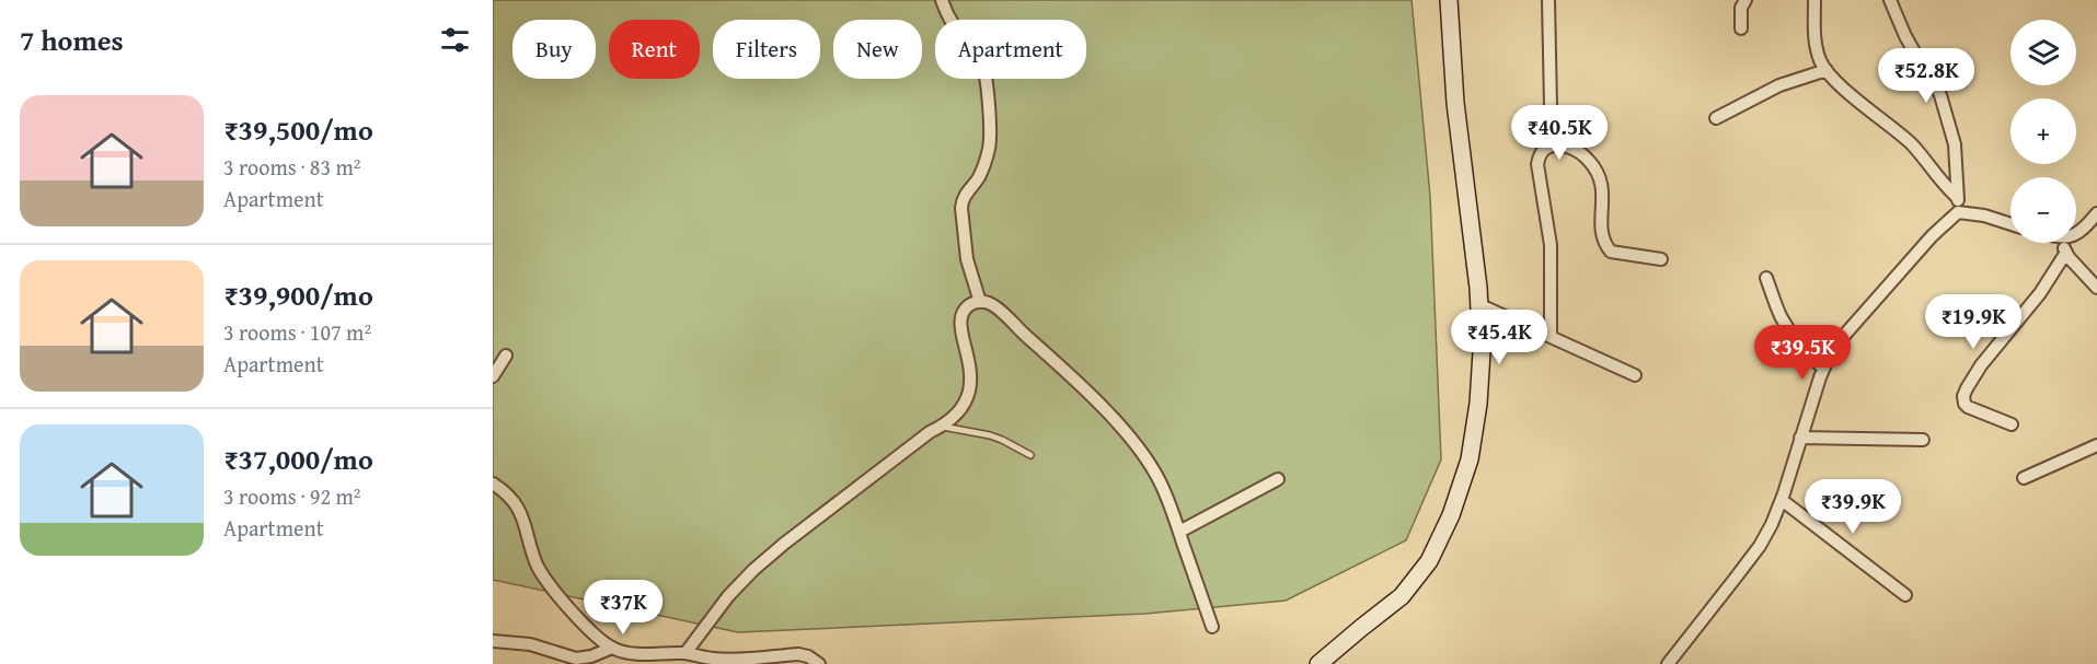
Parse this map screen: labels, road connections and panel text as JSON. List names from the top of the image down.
{
  "page": {
    "heading": "7 homes",
    "map_buttons": ["+", "−"],
    "chip": [
      "Buy",
      "Rent",
      "Filters",
      "New",
      "Apartment"
    ],
    "price": [
      "₹52.8K",
      "₹40.5K",
      "₹19.9K",
      "₹45.4K",
      "₹39.5K",
      "₹39.9K",
      "₹37K"
    ],
    "list": [
      {
        "name": "₹39,500/mo",
        "note": "3 rooms · 83 m² · Apartment"
      },
      {
        "name": "₹39,900/mo",
        "note": "3 rooms · 107 m² · Apartment"
      },
      {
        "name": "₹37,000/mo",
        "note": "3 rooms · 92 m² · Apartment"
      }
    ]
  }
}
